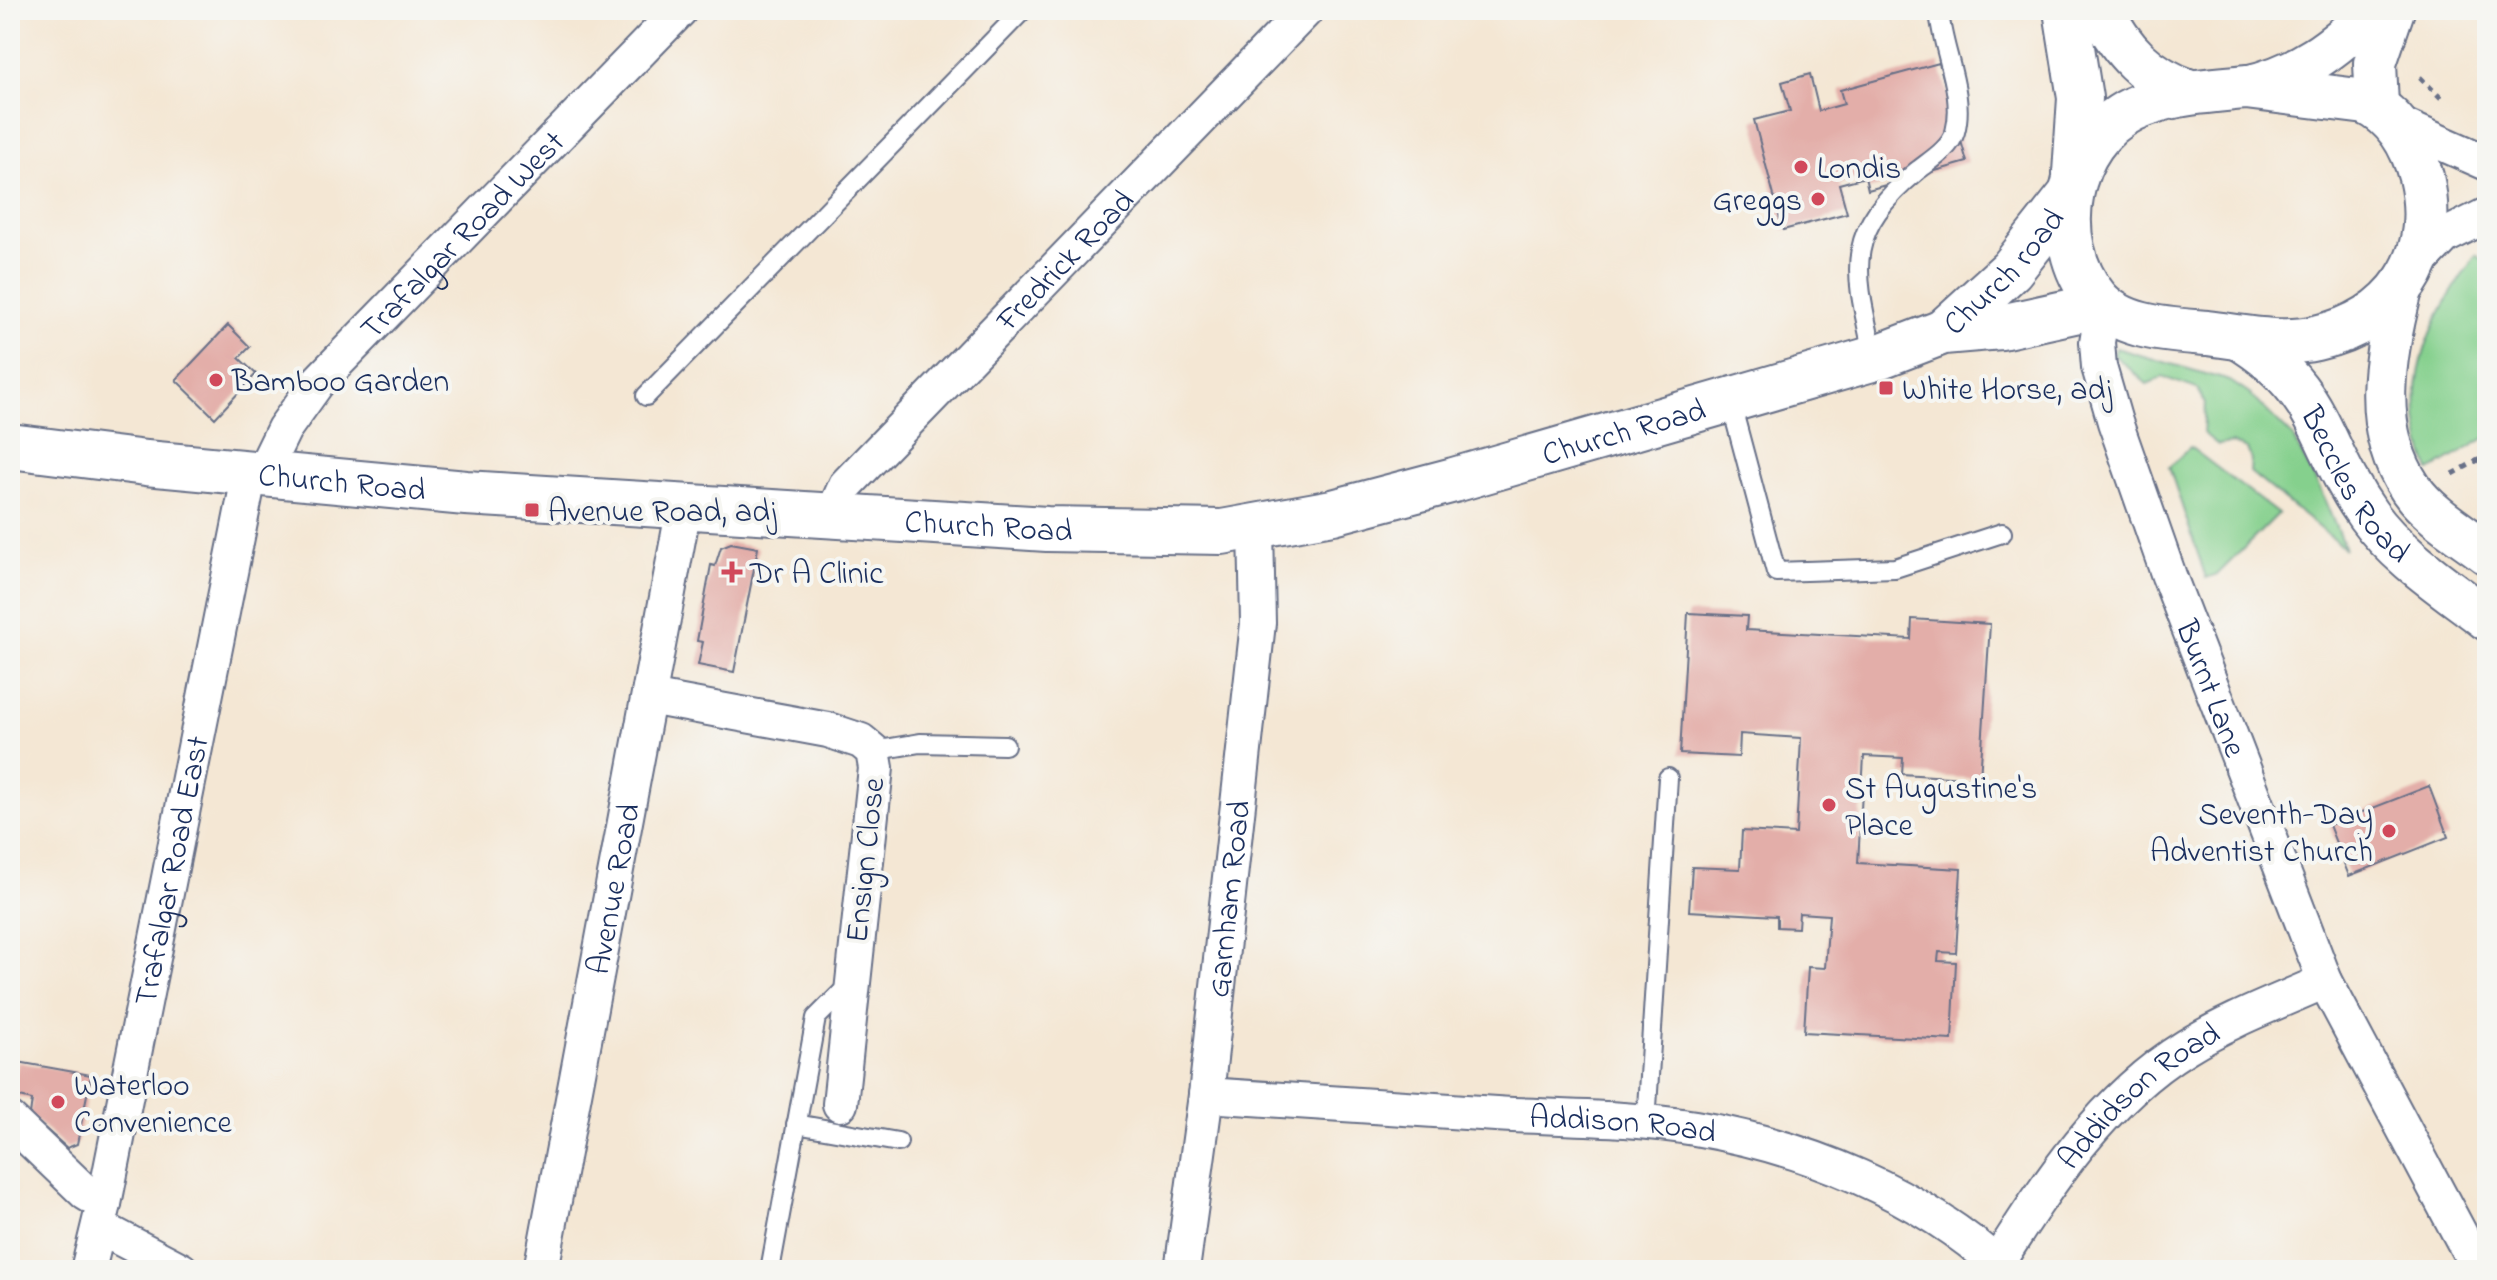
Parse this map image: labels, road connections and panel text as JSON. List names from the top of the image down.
{
  "streets": {
    "main road": ["Church road", "Church Road"],
    "street": [
      "Trafalgar Road West",
      "Fredrick Road",
      "Beccles Road",
      "Burnt Lane",
      "Ensign Close",
      "Trafalgar Road East",
      "Avenue Road",
      "Garnham Road",
      "Addidson Road",
      "Addison Road"
    ]
  },
  "crossings": [
    ["Trafalgar Road West", "Church Road"],
    ["Trafalgar Road West", "Trafalgar Road East"],
    ["Fredrick Road", "Church Road"],
    ["Church road", "Church Road"],
    ["Church road", "Burnt Lane"],
    ["Church Road", "Trafalgar Road East"],
    ["Church Road", "Avenue Road"],
    ["Church Road", "Garnham Road"],
    ["Burnt Lane", "Addidson Road"],
    ["Ensign Close", "Avenue Road"],
    ["Garnham Road", "Addison Road"],
    ["Addidson Road", "Addison Road"]
  ],
  "places": {
    "other": [
      "Londis",
      "Greggs",
      "Bamboo Garden",
      "St Augustine's Place",
      "Seventh-Day Adventist Church",
      "Waterloo Convenience"
    ],
    "transit": ["White Horse, adj", "Avenue Road, adj"],
    "health": ["Dr A Clinic"]
  }
}
